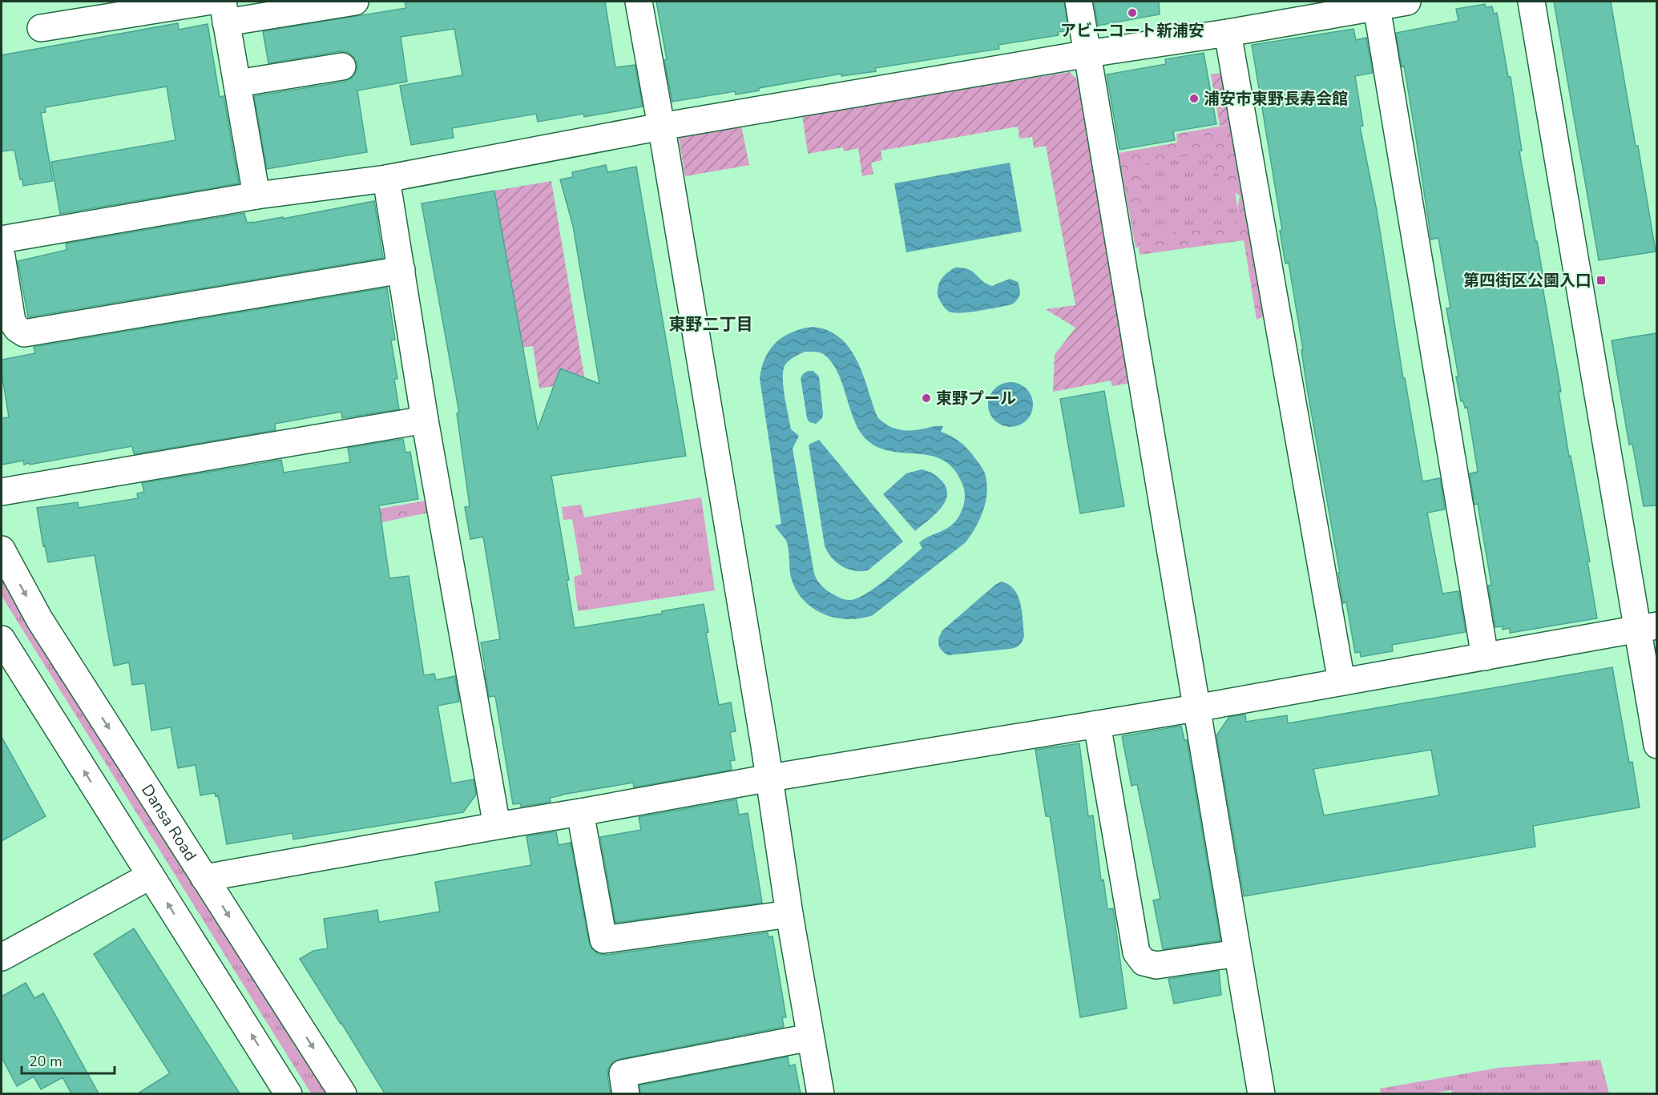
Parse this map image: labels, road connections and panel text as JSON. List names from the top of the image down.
{
  "streets": {
    "street": ["Dansa Road"]
  },
  "districts": ["東野二丁目"],
  "places": {
    "other": ["アビーコート新浦安", "浦安市東野長寿会館", "東野プール"],
    "transit": ["第四街区公園入口"]
  },
  "scale_bar": "20 m"
}
